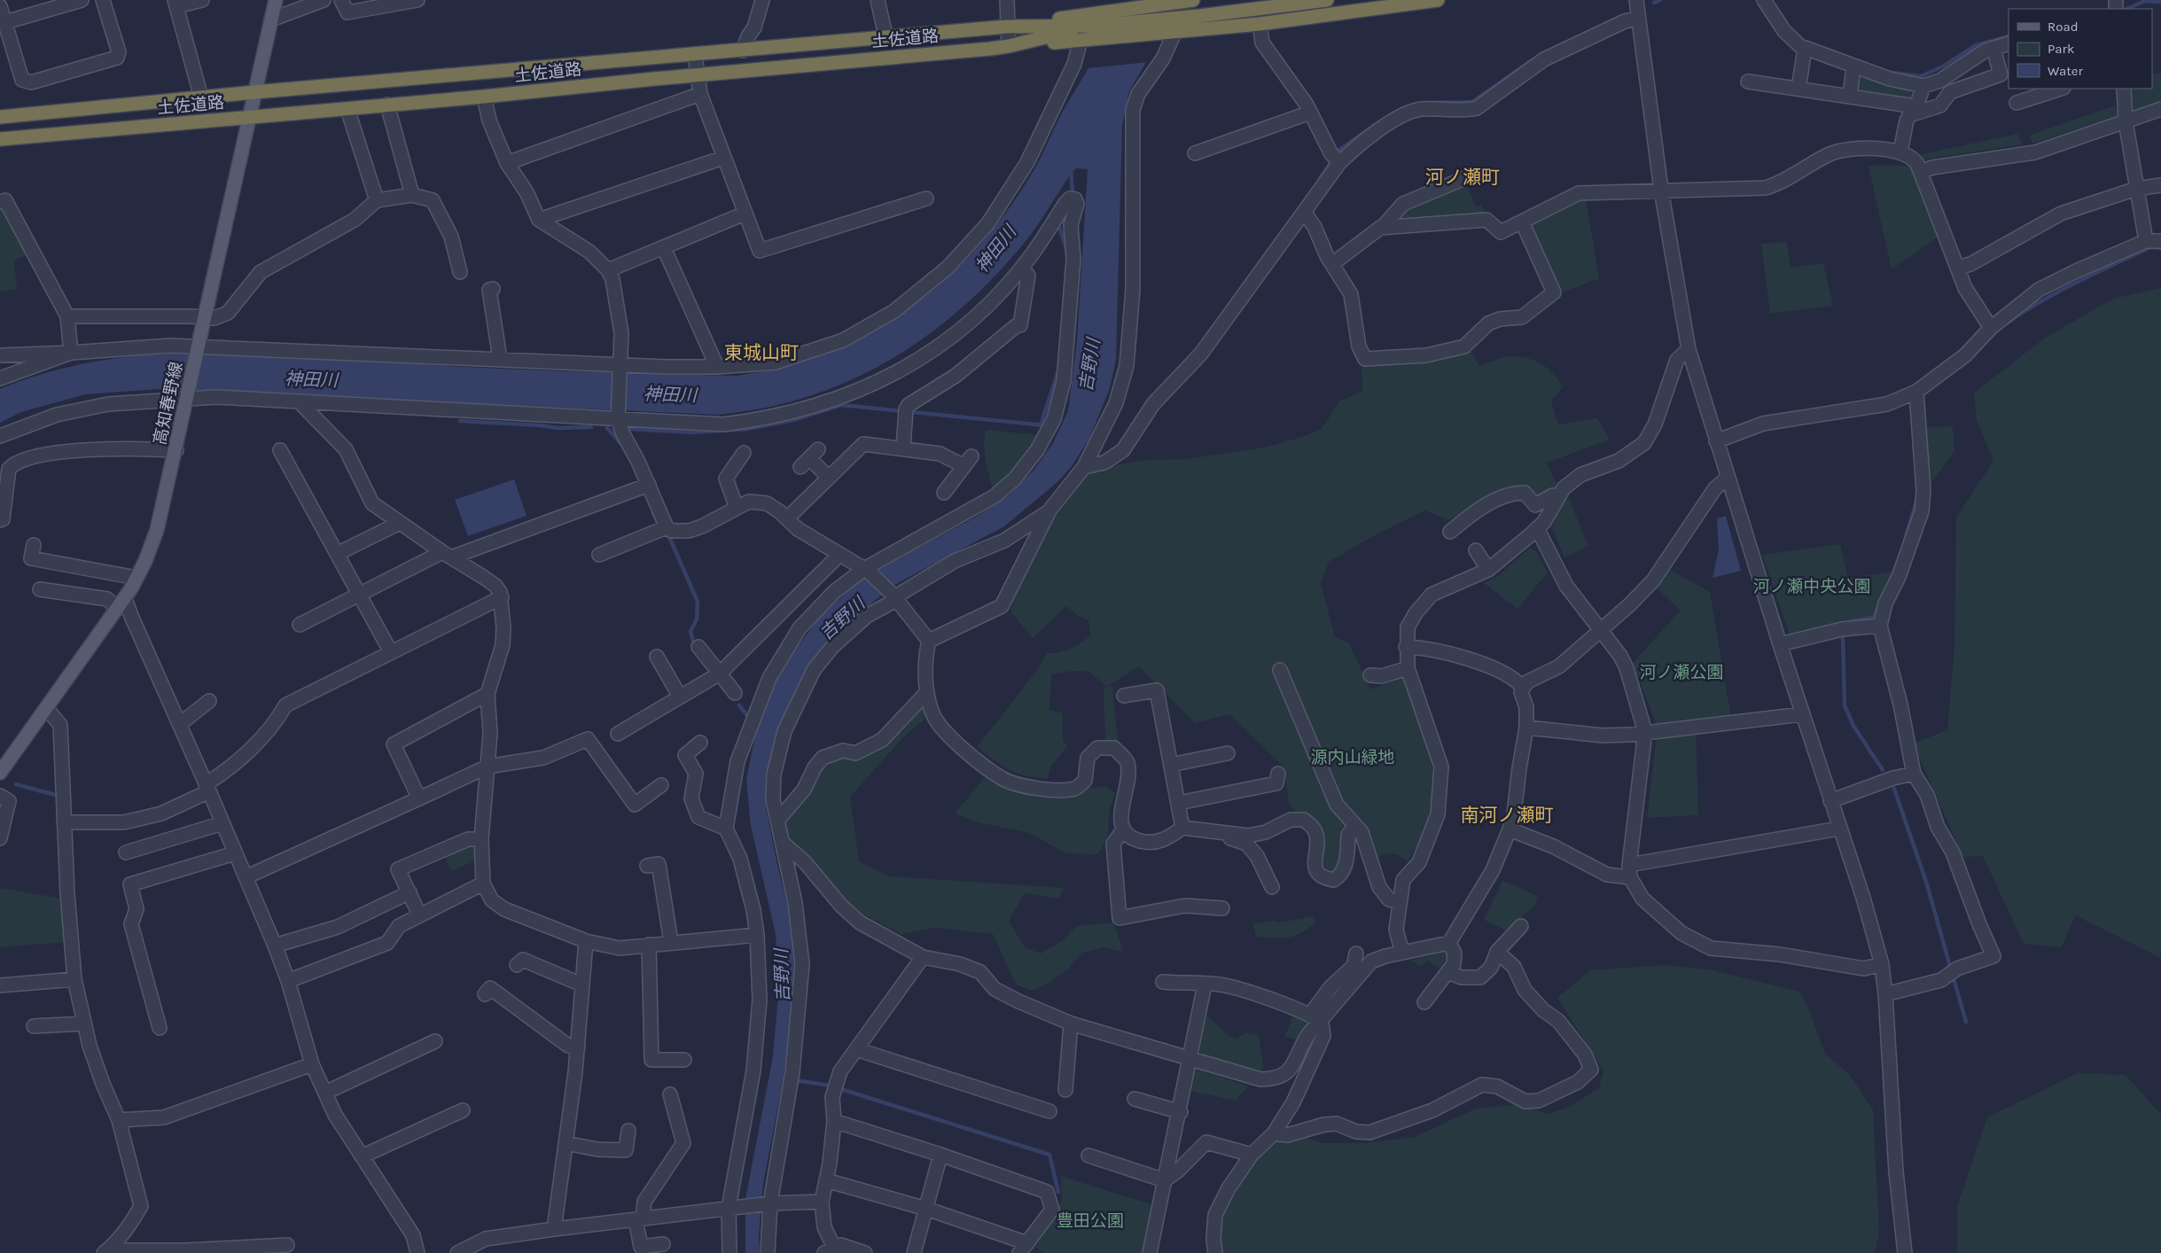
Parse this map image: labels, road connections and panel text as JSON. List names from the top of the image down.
{
  "streets": {
    "highway": ["土佐道路"],
    "main road": ["高知春野線"]
  },
  "crossings": [
    ["土佐道路", "高知春野線"]
  ],
  "districts": ["河ノ瀬町", "東城山町", "南河ノ瀬町"],
  "water": ["神田川", "吉野川"],
  "parks": [
    "河ノ瀬中央公園",
    "河ノ瀬公園",
    "源内山緑地",
    "豊田公園"
  ],
  "legend": ["Road", "Park", "Water"]
}
